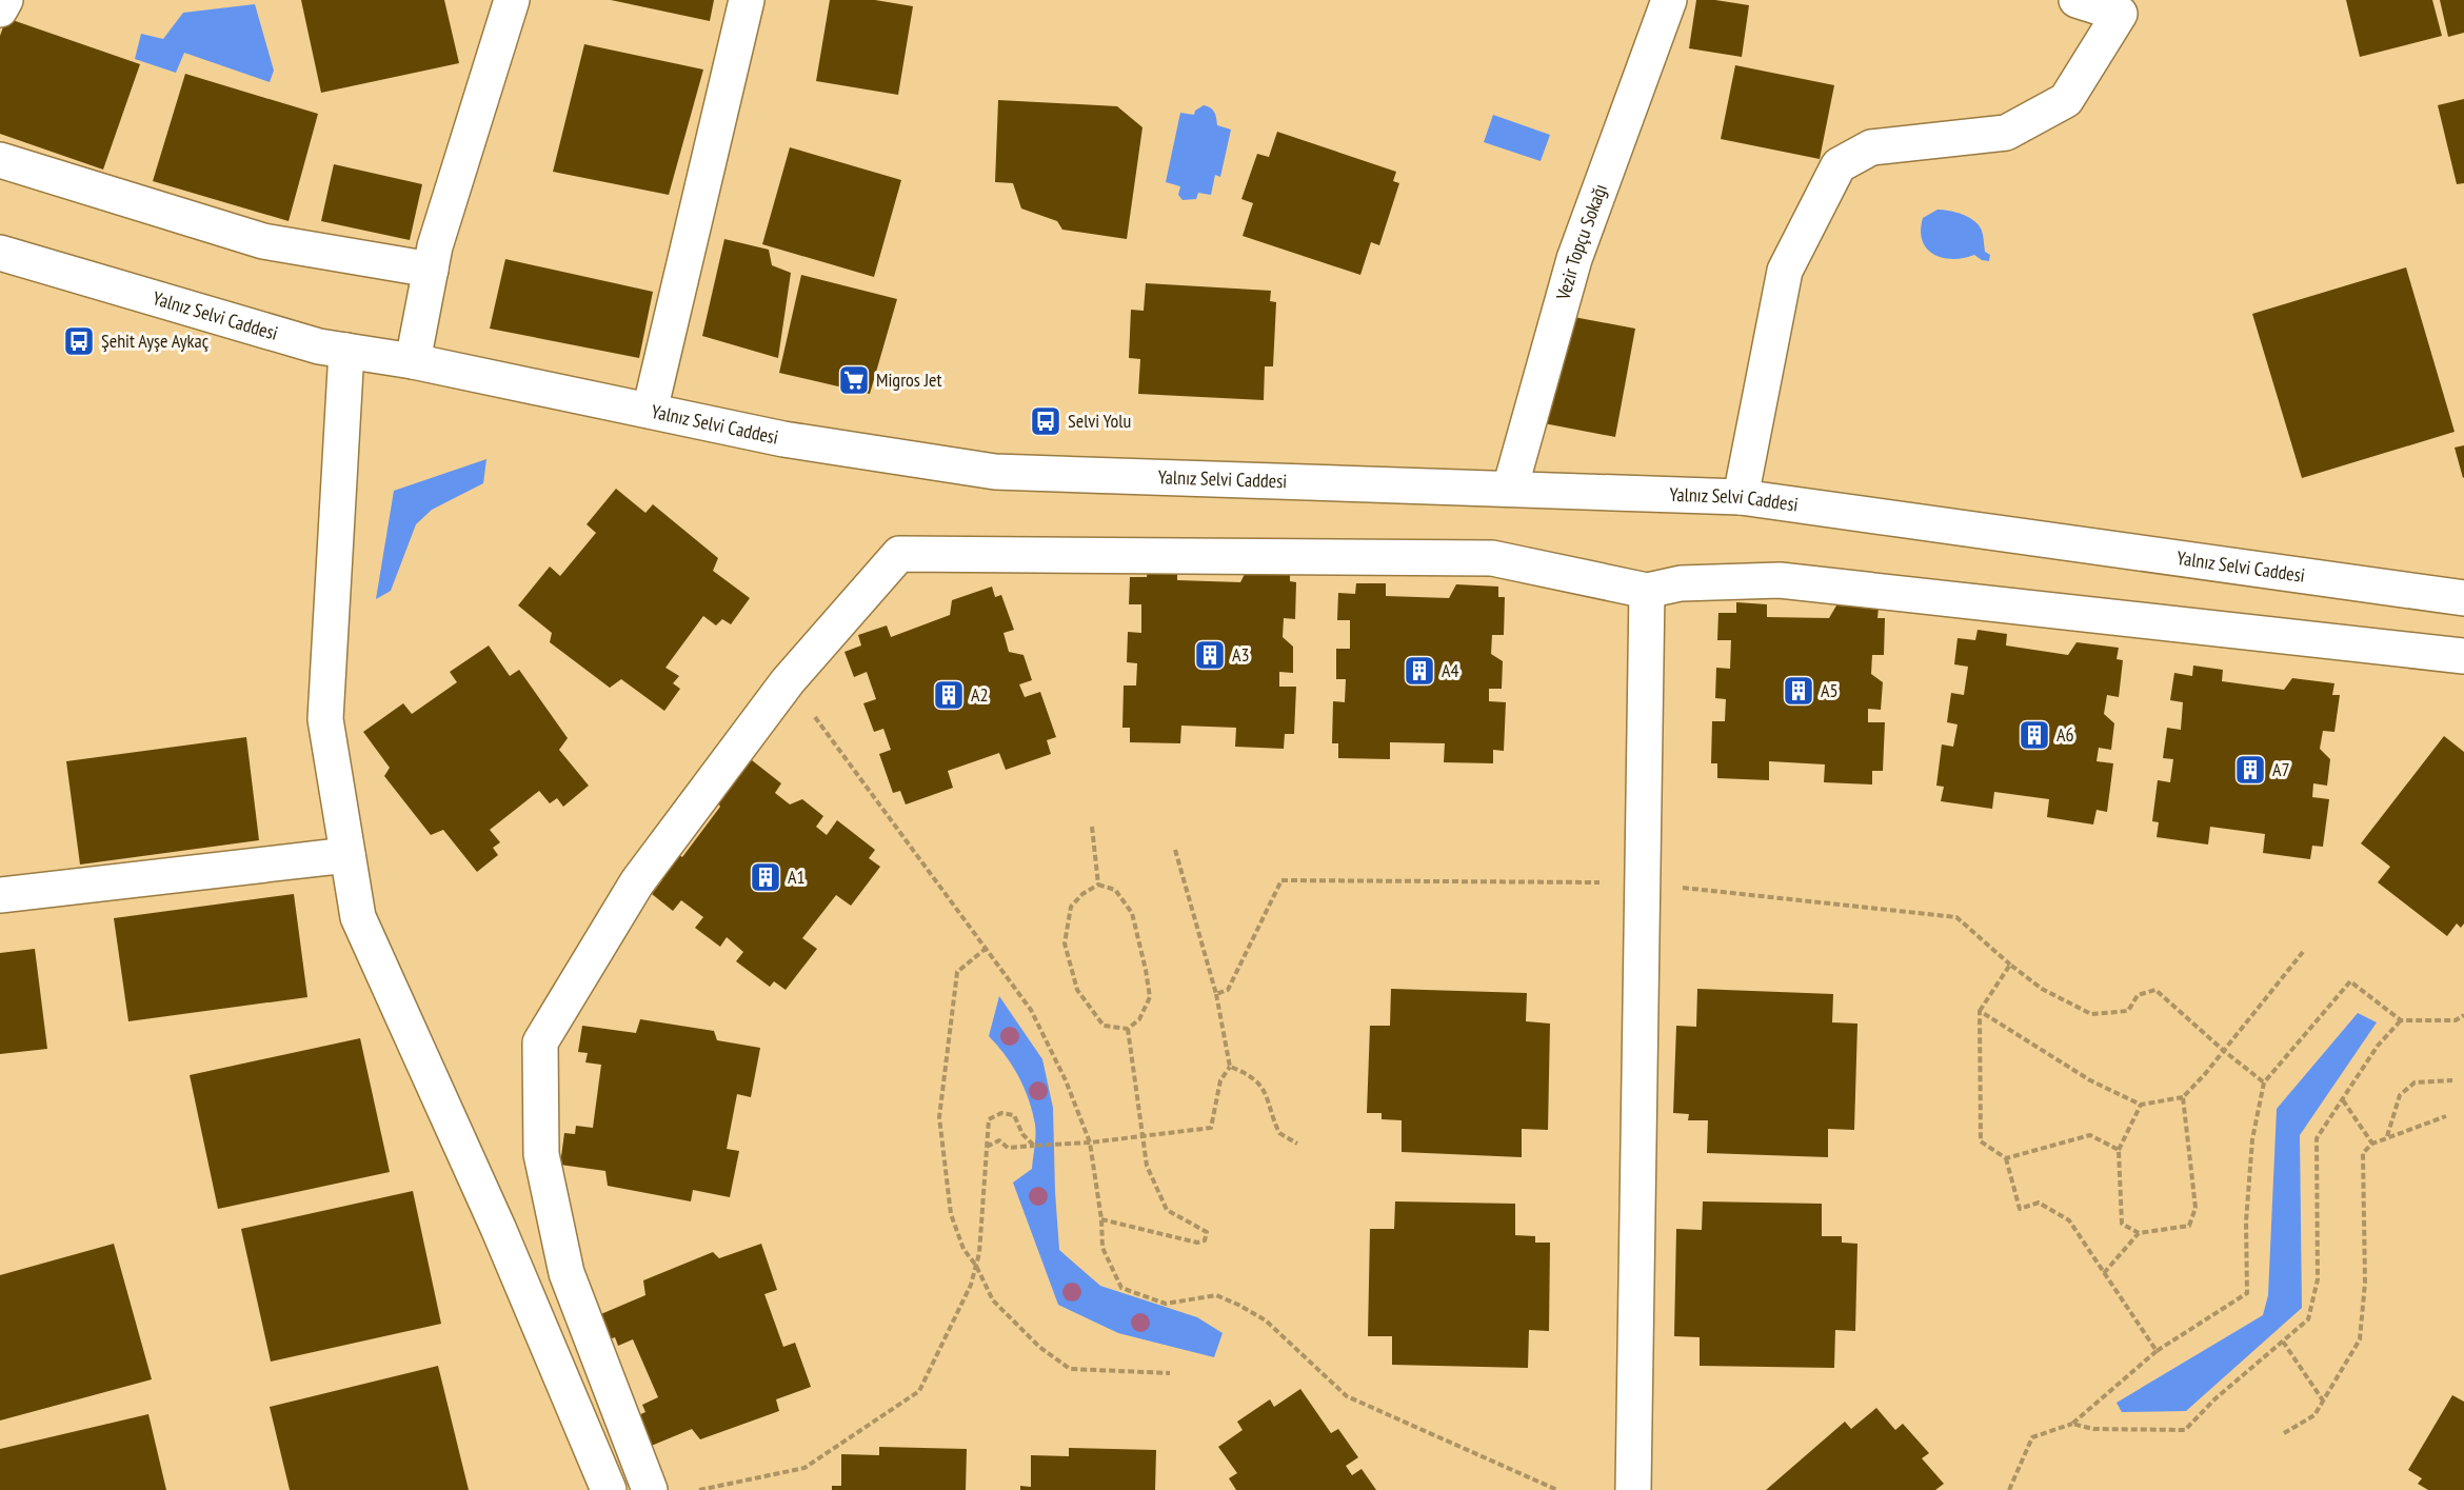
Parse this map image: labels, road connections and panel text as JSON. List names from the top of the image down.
{
  "streets": {
    "street": ["Vezir Topçu Sokağı", "Yalnız Selvi Caddesi"]
  },
  "crossings": [
    ["Vezir Topçu Sokağı", "Yalnız Selvi Caddesi"]
  ],
  "places": {
    "bus stop": ["Şehit Ayşe Aykaç", "Selvi Yolu"],
    "supermarket": ["Migros Jet"],
    "building": [
      "A3",
      "A4",
      "A5",
      "A2",
      "A6",
      "A7",
      "A1"
    ]
  }
}
